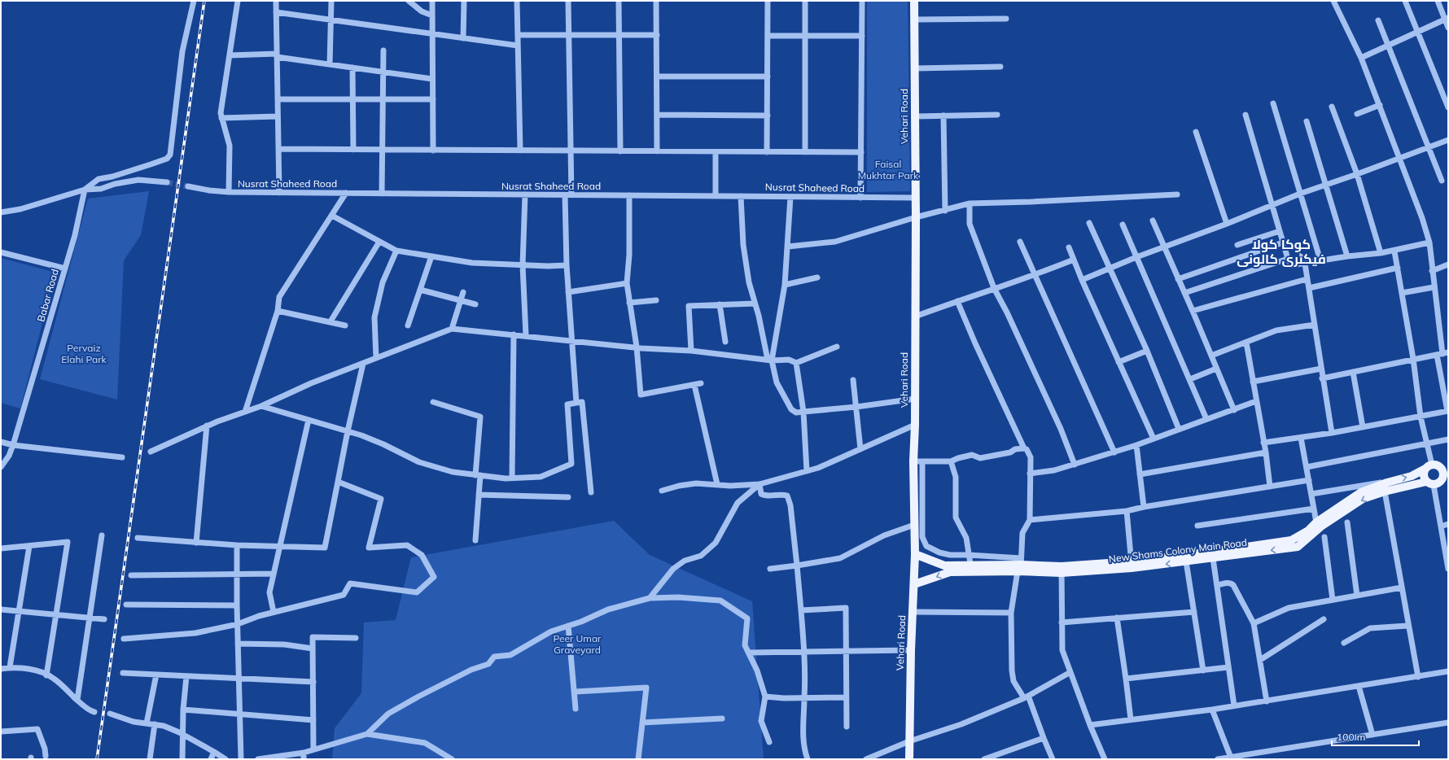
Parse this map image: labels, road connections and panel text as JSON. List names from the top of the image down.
{
  "streets": {
    "main road": ["Vehari Road", "New Shams Colony Main Road"],
    "street": ["Nusrat Shaheed Road", "Babar Road"]
  },
  "crossings": [
    ["Vehari Road", "Nusrat Shaheed Road"],
    ["Vehari Road", "New Shams Colony Main Road"]
  ],
  "districts": ["کوکا کولا فیکٹری کالونی"],
  "parks": ["Faisal Mukhtar Park", "Pervaiz Elahi Park", "Peer Umar Graveyard"],
  "scale_bar": "100 m"
}
